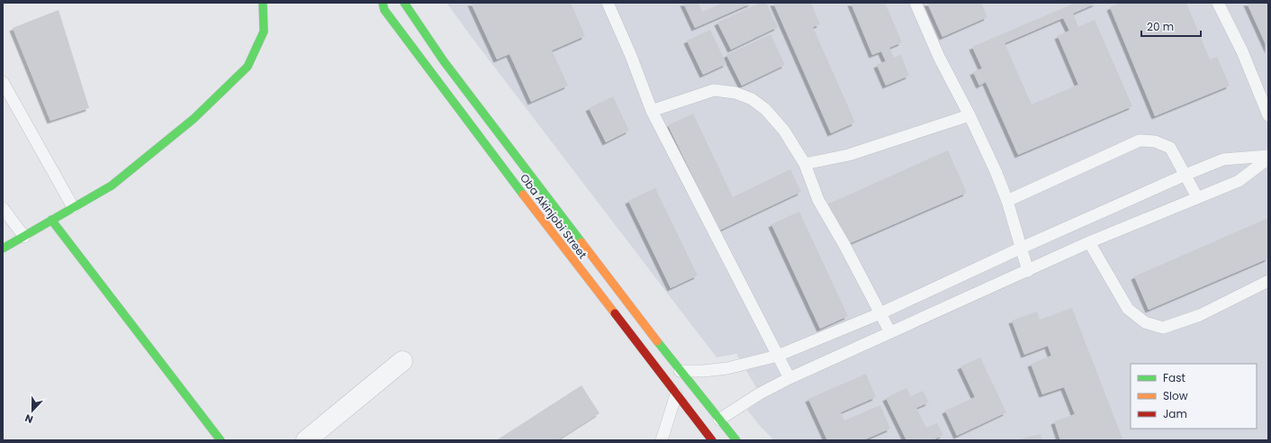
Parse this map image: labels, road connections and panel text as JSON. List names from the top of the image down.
{
  "streets": {
    "street": ["Oba Akinjobi Street"]
  },
  "legend": ["Fast", "Slow", "Jam"],
  "scale_bar": "20 m",
  "north": "bottom"
}
